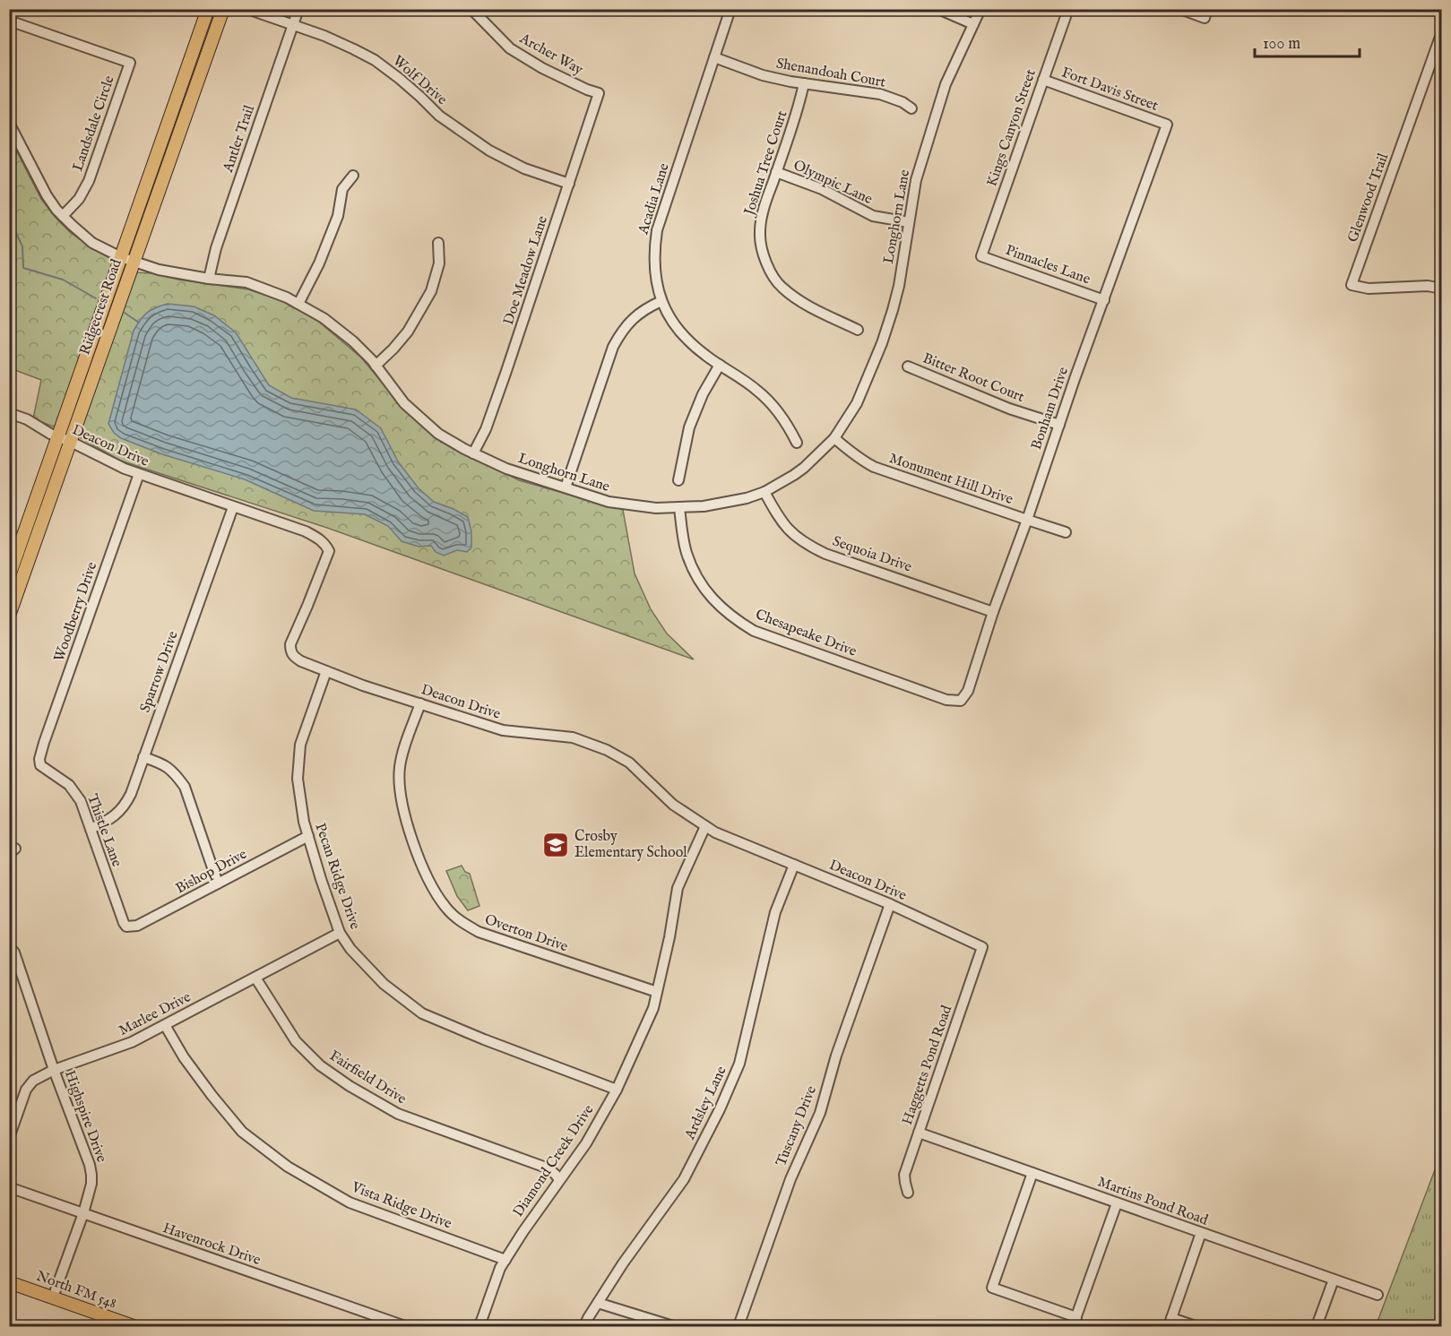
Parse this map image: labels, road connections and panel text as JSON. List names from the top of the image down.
{
  "streets": {
    "main road": ["Ridgecrest Road", "North FM 548"],
    "street": [
      "Archer Way",
      "Shenandoah Court",
      "Wolf Drive",
      "Fort Davis Street",
      "Landsdale Circle",
      "Kings Canyon Street",
      "Antler Trail",
      "Joshua Tree Court",
      "Olympic Lane",
      "Glenwood Trail",
      "Acadia Lane",
      "Longhorn Lane",
      "Pinnacles Lane",
      "Doe Meadow Lane",
      "Bitter Root Court",
      "Bonham Drive",
      "Deacon Drive",
      "Monument Hill Drive",
      "Sequoia Drive",
      "Woodberry Drive",
      "Chesapeake Drive",
      "Sparrow Drive",
      "Thistle Lane",
      "Bishop Drive",
      "Pecan Ridge Drive",
      "Overton Drive",
      "Marlee Drive",
      "Haggetts Pond Road",
      "Fairfield Drive",
      "Ardsley Lane",
      "Highspire Drive",
      "Tuscany Drive",
      "Diamond Creek Drive",
      "Martins Pond Road",
      "Vista Ridge Drive",
      "Havenrock Drive"
    ]
  },
  "crossings": [
    ["Archer Way", "Doe Meadow Lane"],
    ["Shenandoah Court", "Joshua Tree Court"],
    ["Shenandoah Court", "Acadia Lane"],
    ["Wolf Drive", "Antler Trail"],
    ["Wolf Drive", "Doe Meadow Lane"],
    ["Fort Davis Street", "Kings Canyon Street"],
    ["Fort Davis Street", "Bonham Drive"],
    ["Landsdale Circle", "Longhorn Lane"],
    ["Kings Canyon Street", "Pinnacles Lane"],
    ["Antler Trail", "Longhorn Lane"],
    ["Joshua Tree Court", "Olympic Lane"],
    ["Olympic Lane", "Longhorn Lane"],
    ["Longhorn Lane", "Doe Meadow Lane"],
    ["Longhorn Lane", "Ridgecrest Road"],
    ["Longhorn Lane", "Monument Hill Drive"],
    ["Longhorn Lane", "Sequoia Drive"],
    ["Longhorn Lane", "Chesapeake Drive"],
    ["Pinnacles Lane", "Bonham Drive"],
    ["Ridgecrest Road", "Deacon Drive"],
    ["Bitter Root Court", "Bonham Drive"],
    ["Bonham Drive", "Monument Hill Drive"],
    ["Bonham Drive", "Sequoia Drive"],
    ["Bonham Drive", "Chesapeake Drive"],
    ["Deacon Drive", "Woodberry Drive"],
    ["Deacon Drive", "Sparrow Drive"],
    ["Deacon Drive", "Pecan Ridge Drive"],
    ["Deacon Drive", "Overton Drive"],
    ["Deacon Drive", "Haggetts Pond Road"],
    ["Deacon Drive", "Ardsley Lane"],
    ["Deacon Drive", "Tuscany Drive"],
    ["Deacon Drive", "Diamond Creek Drive"],
    ["Woodberry Drive", "Thistle Lane"],
    ["Sparrow Drive", "Thistle Lane"],
    ["Thistle Lane", "Bishop Drive"],
    ["Bishop Drive", "Pecan Ridge Drive"],
    ["Pecan Ridge Drive", "Marlee Drive"],
    ["Pecan Ridge Drive", "Diamond Creek Drive"],
    ["Overton Drive", "Diamond Creek Drive"],
    ["Marlee Drive", "Fairfield Drive"],
    ["Marlee Drive", "Highspire Drive"],
    ["Marlee Drive", "Vista Ridge Drive"],
    ["Haggetts Pond Road", "Martins Pond Road"],
    ["Fairfield Drive", "Diamond Creek Drive"],
    ["Highspire Drive", "Havenrock Drive"],
    ["Highspire Drive", "North FM 548"],
    ["Diamond Creek Drive", "Vista Ridge Drive"]
  ],
  "places": {
    "school or university": ["Crosby Elementary School"]
  },
  "scale_bar": "100 m"
}
